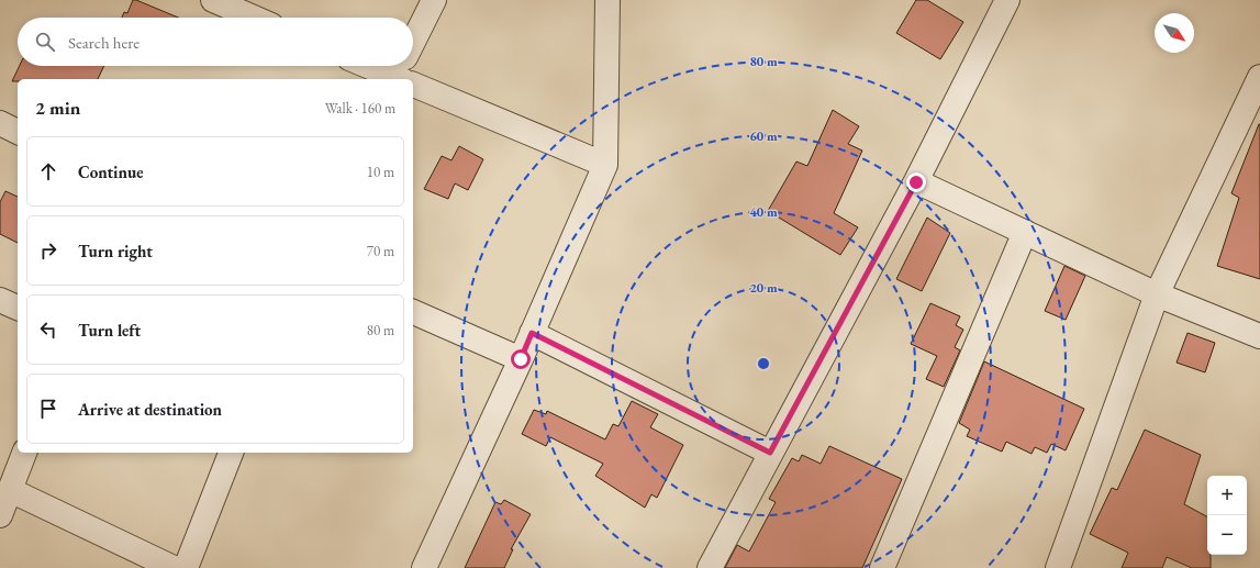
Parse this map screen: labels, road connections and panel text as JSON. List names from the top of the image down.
{
  "north": "bottom right",
  "page": {
    "search": "Search here",
    "heading": ["2 min", "Walk · 160 m"],
    "list": [
      ["Continue", "10 m"],
      ["Turn right", "70 m"],
      ["Turn left", "80 m"],
      "Arrive at destination"
    ],
    "map_buttons": ["+", "−"]
  },
  "rings": [
    "80 m",
    "60 m",
    "40 m",
    "20 m"
  ]
}
